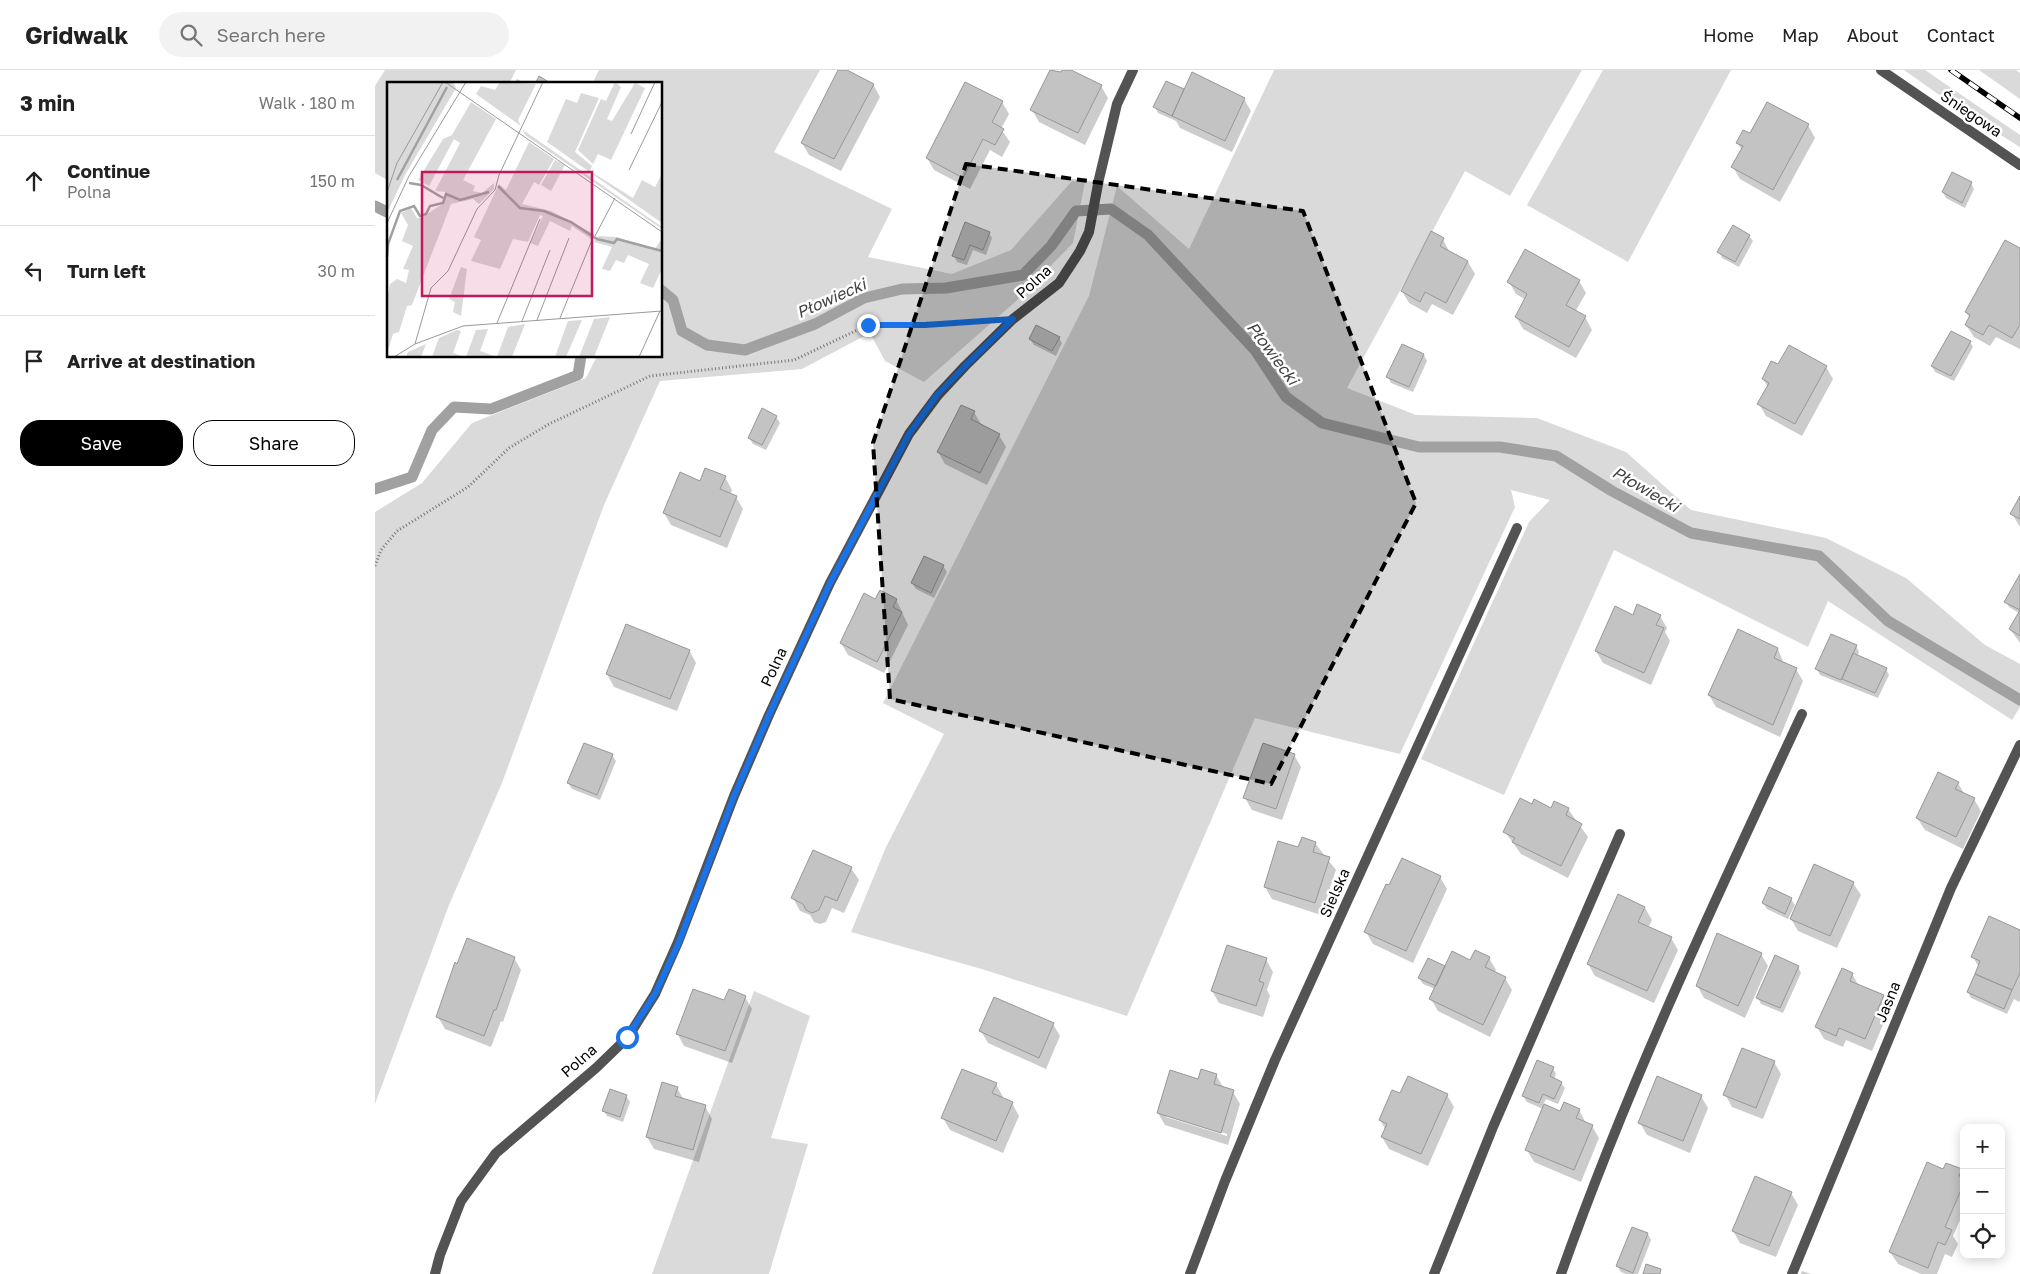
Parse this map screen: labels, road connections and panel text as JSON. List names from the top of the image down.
{
  "streets": {
    "street": [
      "Śniegowa",
      "Polna",
      "Sielska",
      "Jasna"
    ]
  },
  "water": ["Płowiecki"],
  "page": {
    "header": "Gridwalk",
    "search": "Search here",
    "nav": [
      "Home",
      "Map",
      "About",
      "Contact"
    ],
    "heading": ["3 min", "Walk · 180 m"],
    "list": [
      ["Continue", "Polna", "150 m"],
      ["Turn left", "30 m"],
      "Arrive at destination"
    ],
    "buttons": ["Save", "Share"],
    "map_buttons": ["+", "−"]
  }
}
